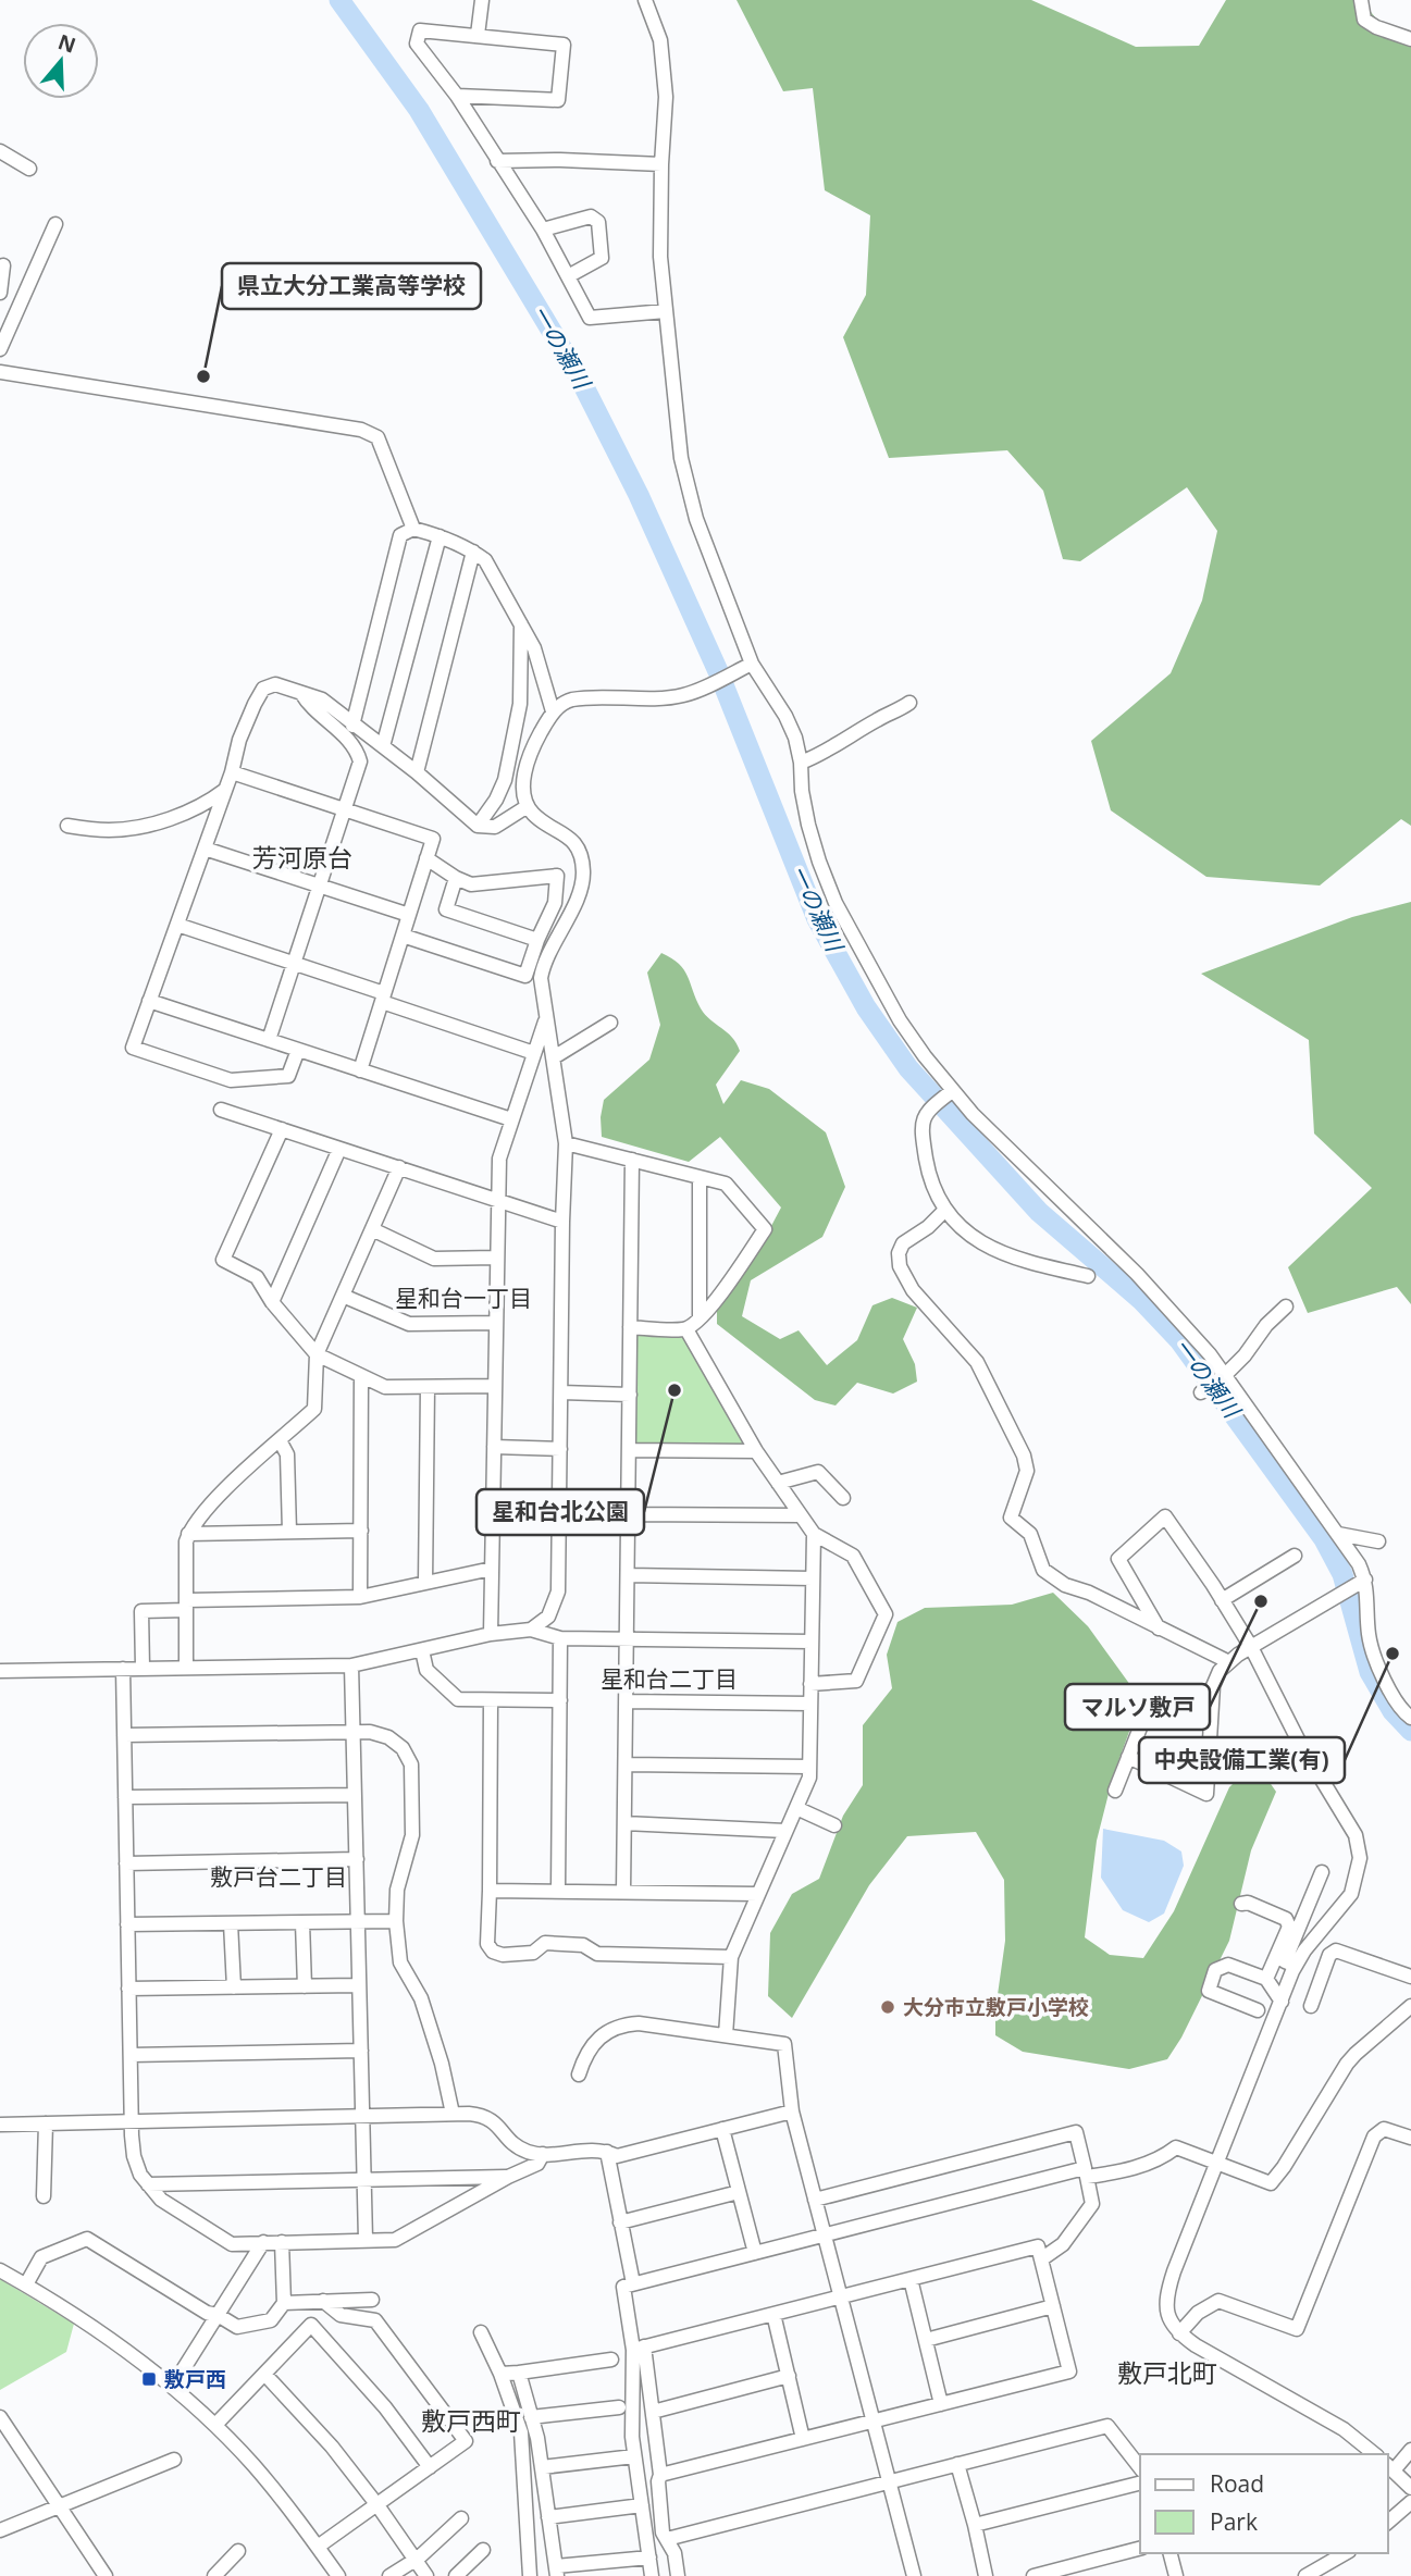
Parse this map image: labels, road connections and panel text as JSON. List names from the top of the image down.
{
  "districts": [
    "芳河原台",
    "星和台一丁目",
    "星和台二丁目",
    "敷戸台二丁目",
    "敷戸北町",
    "敷戸西町"
  ],
  "water": ["一の瀬川"],
  "places": {
    "other": [
      "県立大分工業高等学校",
      "星和台北公園",
      "マルソ敷戸",
      "中央設備工業(有)",
      "大分市立敷戸小学校"
    ],
    "transit": ["敷戸西"]
  },
  "legend": ["Road", "Park"],
  "north": "top"
}
